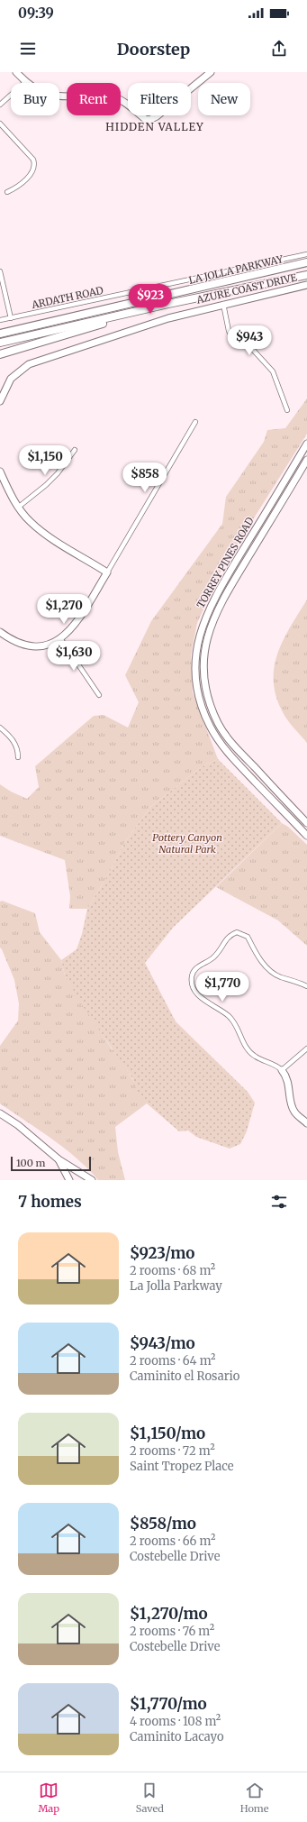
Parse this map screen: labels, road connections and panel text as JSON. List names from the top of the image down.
{
  "streets": {
    "highway": ["LA JOLLA PARKWAY"],
    "main road": ["AZURE COAST DRIVE", "TORREY PINES ROAD"],
    "street": ["ARDATH ROAD"]
  },
  "districts": ["HIDDEN VALLEY"],
  "parks": ["Pottery Canyon Natural Park"],
  "scale_bar": "100 m",
  "page": {
    "status": "09:39",
    "header": "Doorstep",
    "chip": [
      "Buy",
      "Rent",
      "Filters",
      "New"
    ],
    "price": [
      "$923",
      "$943",
      "$1,150",
      "$858",
      "$1,270",
      "$1,630",
      "$1,770"
    ],
    "scale": "100 m",
    "heading": "7 homes",
    "list": [
      {
        "name": "$923/mo",
        "note": "2 rooms · 68 m² · La Jolla Parkway"
      },
      {
        "name": "$943/mo",
        "note": "2 rooms · 64 m² · Caminito el Rosario"
      },
      {
        "name": "$1,150/mo",
        "note": "2 rooms · 72 m² · Saint Tropez Place"
      },
      {
        "name": "$858/mo",
        "note": "2 rooms · 66 m² · Costebelle Drive"
      },
      {
        "name": "$1,270/mo",
        "note": "2 rooms · 76 m² · Costebelle Drive"
      },
      {
        "name": "$1,770/mo",
        "note": "4 rooms · 108 m² · Caminito Lacayo"
      }
    ],
    "tabs": ["Map", "Saved", "Home"]
  }
}
